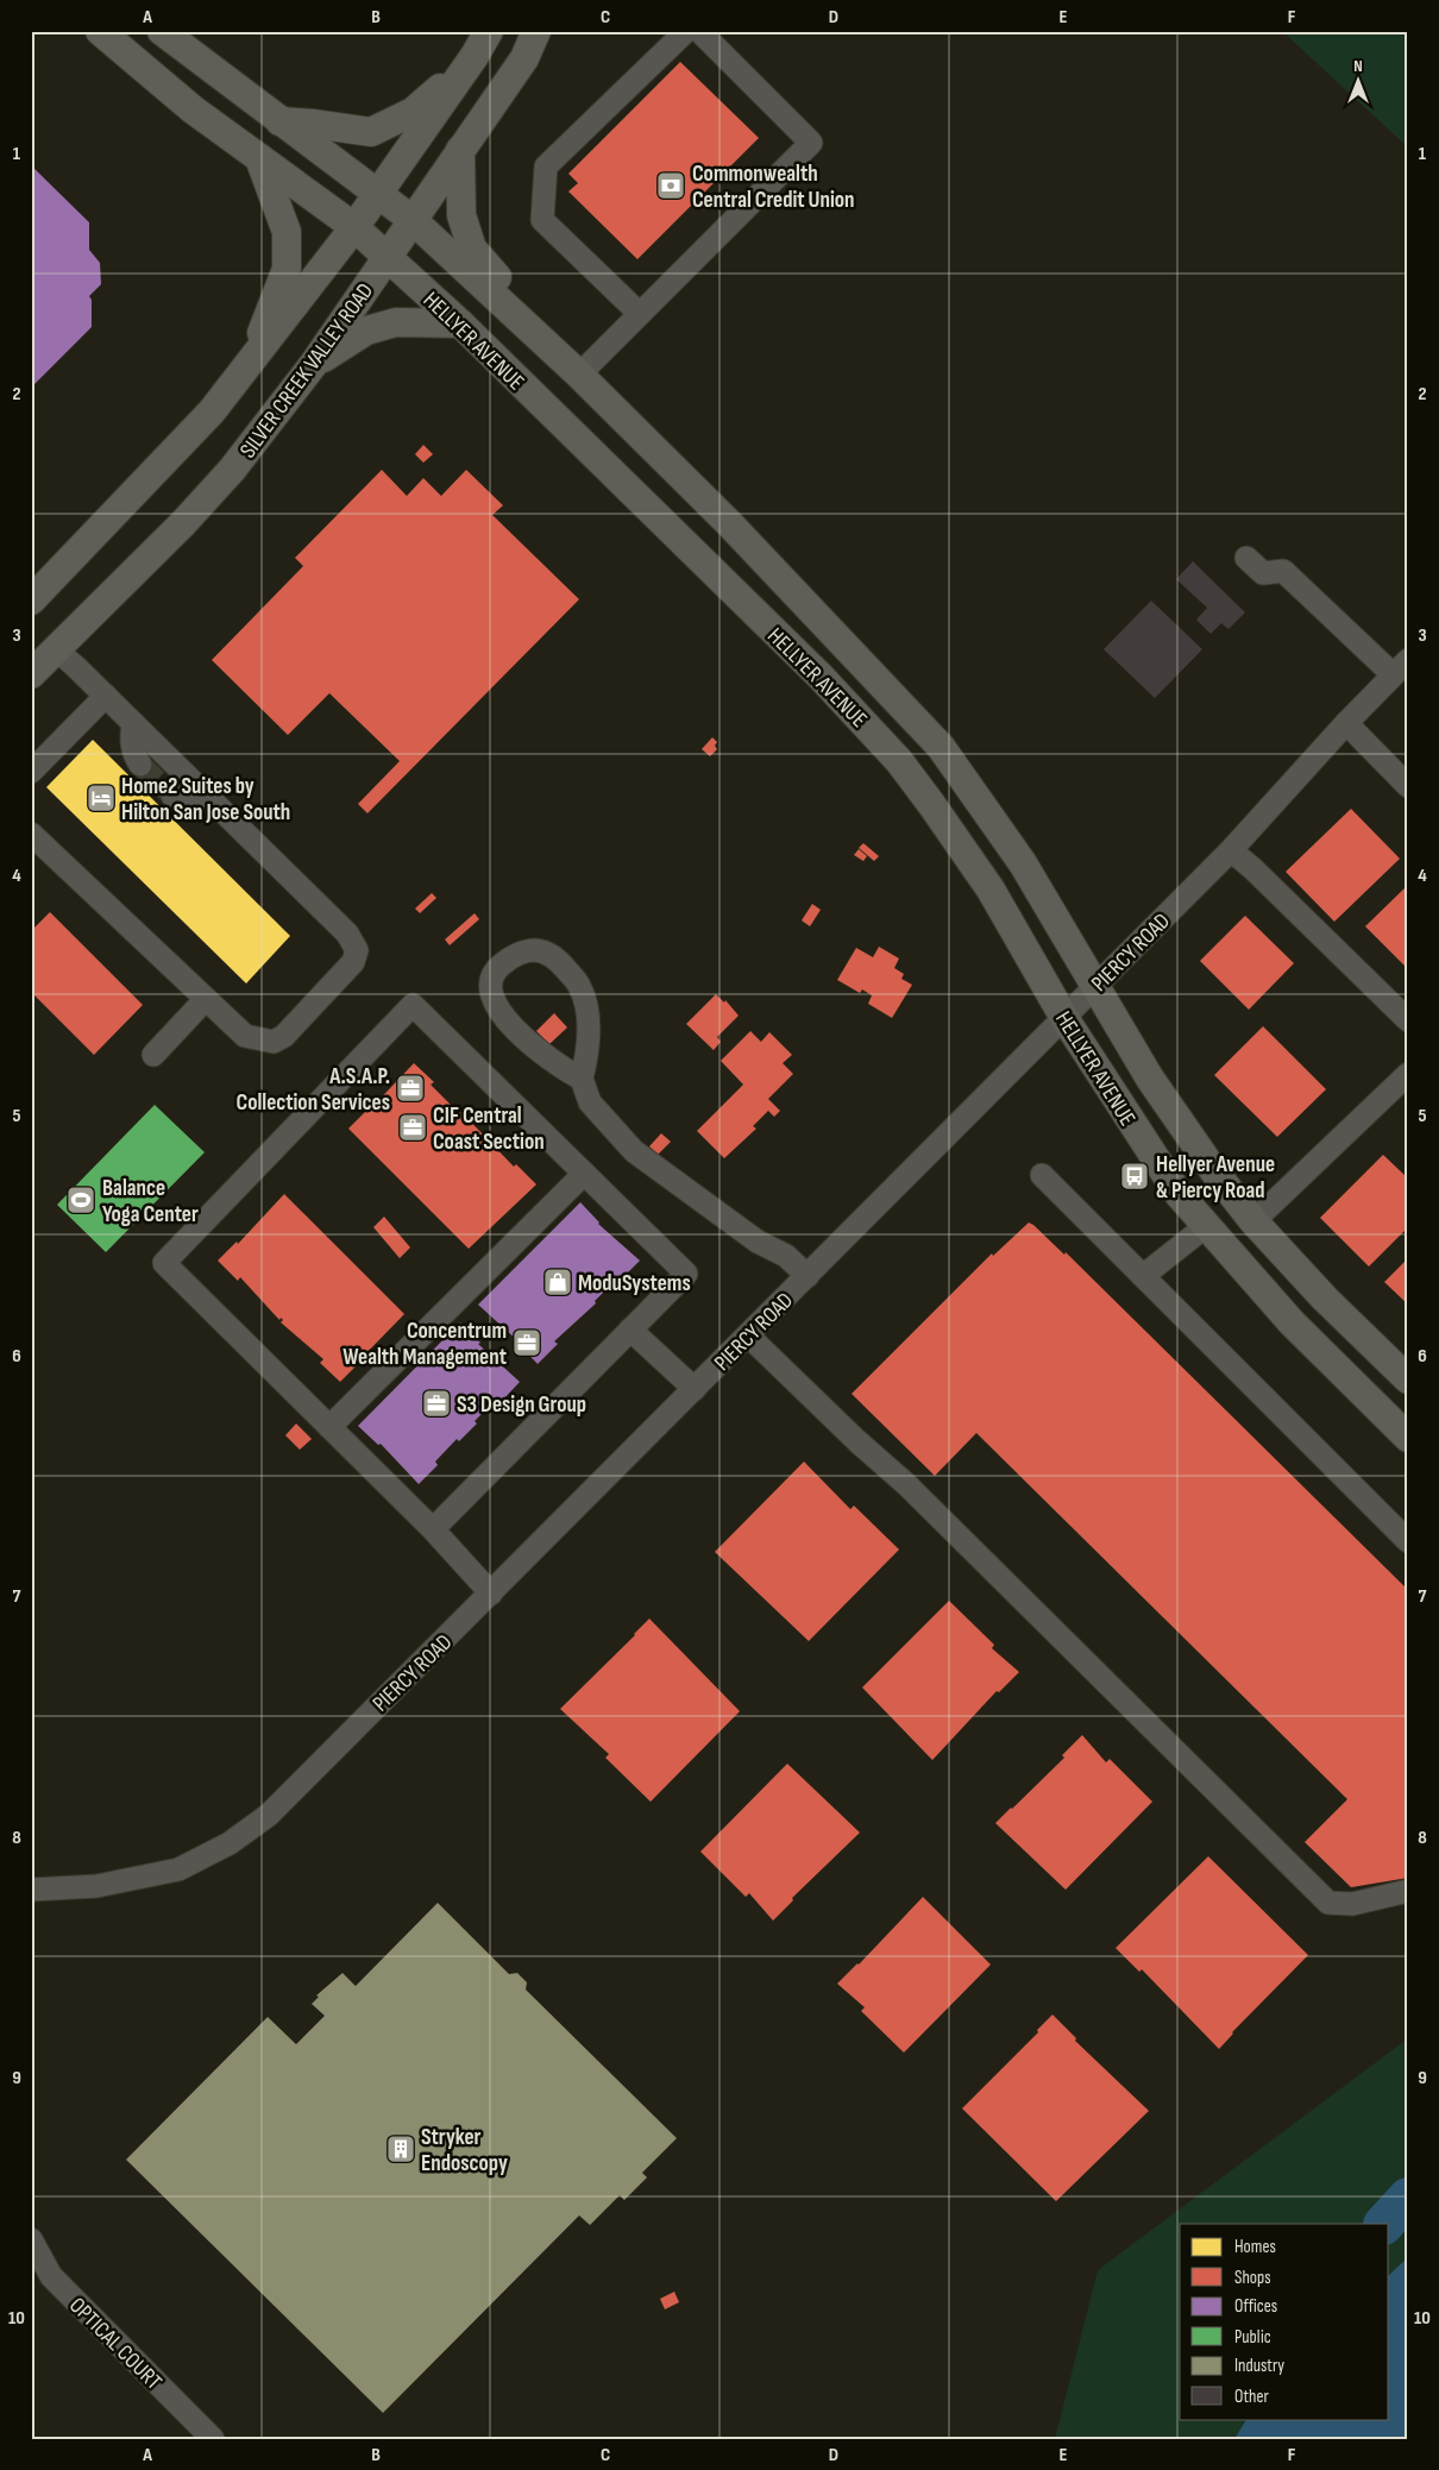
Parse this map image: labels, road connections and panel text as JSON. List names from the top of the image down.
{
  "streets": {
    "main road": ["HELLYER AVENUE", "SILVER CREEK VALLEY ROAD"],
    "street": ["PIERCY ROAD", "OPTICAL COURT"]
  },
  "crossings": [
    ["HELLYER AVENUE", "SILVER CREEK VALLEY ROAD"],
    ["HELLYER AVENUE", "PIERCY ROAD"]
  ],
  "places": {
    "bank": ["Commonwealth Central Credit Union"],
    "hotel": ["Home2 Suites by Hilton San Jose South"],
    "office": [
      "A.S.A.P. Collection Services",
      "CIF Central Coast Section",
      "Concentrum Wealth Management",
      "S3 Design Group"
    ],
    "bus stop": ["Hellyer Avenue & Piercy Road"],
    "sports": ["Balance Yoga Center"],
    "shop": ["ModuSystems"],
    "building": ["Stryker Endoscopy"]
  },
  "legend": [
    "Homes",
    "Shops",
    "Offices",
    "Public",
    "Industry",
    "Other"
  ],
  "north": "top",
  "grid": {
    "columns": [
      "A",
      "B",
      "C",
      "D",
      "E",
      "F"
    ],
    "rows": [
      "1",
      "2",
      "3",
      "4",
      "5",
      "6",
      "7",
      "8",
      "9",
      "10"
    ]
  }
}
